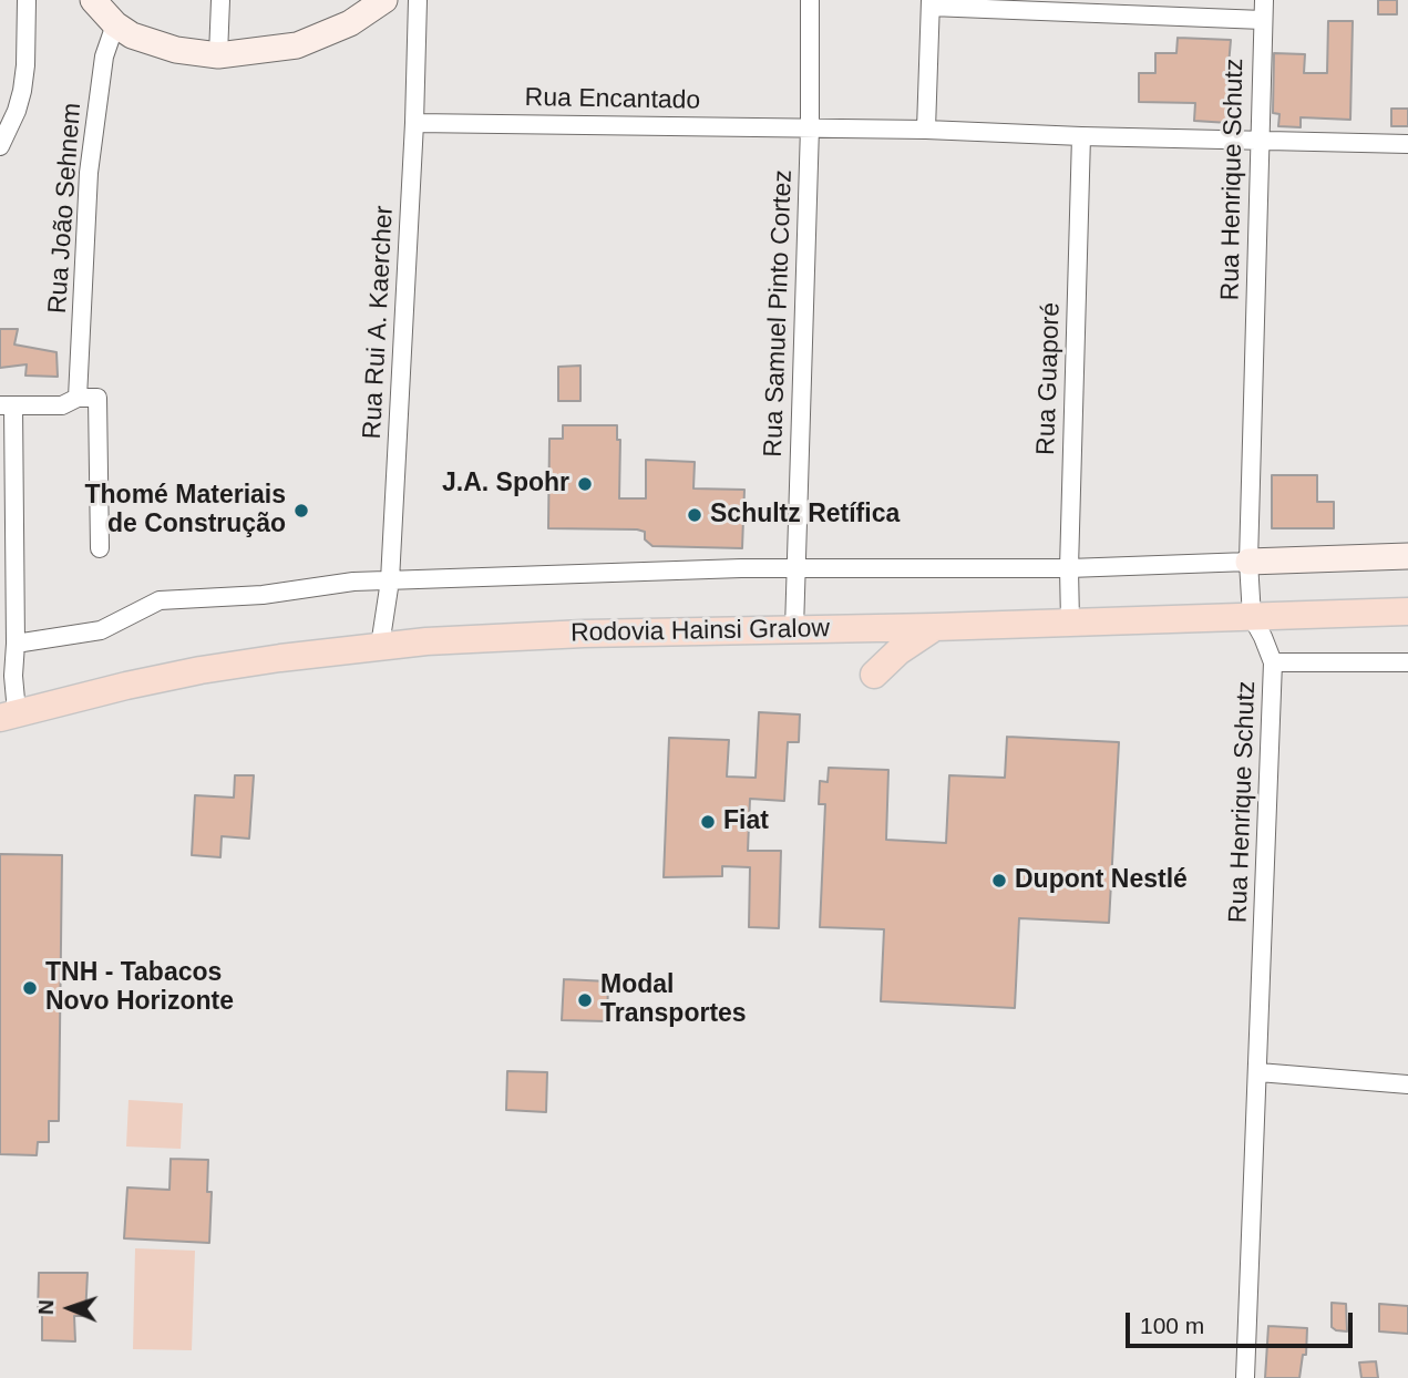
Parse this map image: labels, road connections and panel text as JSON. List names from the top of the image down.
{
  "streets": {
    "main road": ["Rodovia Hainsi Gralow"],
    "street": [
      "Rua Encantado",
      "Rua Henrique Schutz",
      "Rua João Sehnem",
      "Rua Samuel Pinto Cortez",
      "Rua Rui A. Kaercher",
      "Rua Guaporé"
    ]
  },
  "crossings": [
    ["Rua Encantado", "Rua Henrique Schutz"],
    ["Rua Encantado", "Rua Samuel Pinto Cortez"],
    ["Rua Encantado", "Rua Rui A. Kaercher"],
    ["Rua Encantado", "Rua Guaporé"],
    ["Rua Henrique Schutz", "Rodovia Hainsi Gralow"],
    ["Rua Samuel Pinto Cortez", "Rodovia Hainsi Gralow"],
    ["Rua Rui A. Kaercher", "Rodovia Hainsi Gralow"],
    ["Rua Guaporé", "Rodovia Hainsi Gralow"]
  ],
  "places": [
    "J.A. Spohr",
    "Thomé Materiais de Construção",
    "Schultz Retífica",
    "Fiat",
    "Dupont Nestlé",
    "TNH - Tabacos Novo Horizonte",
    "Modal Transportes"
  ],
  "scale_bar": "100 m",
  "north": "left"
}
